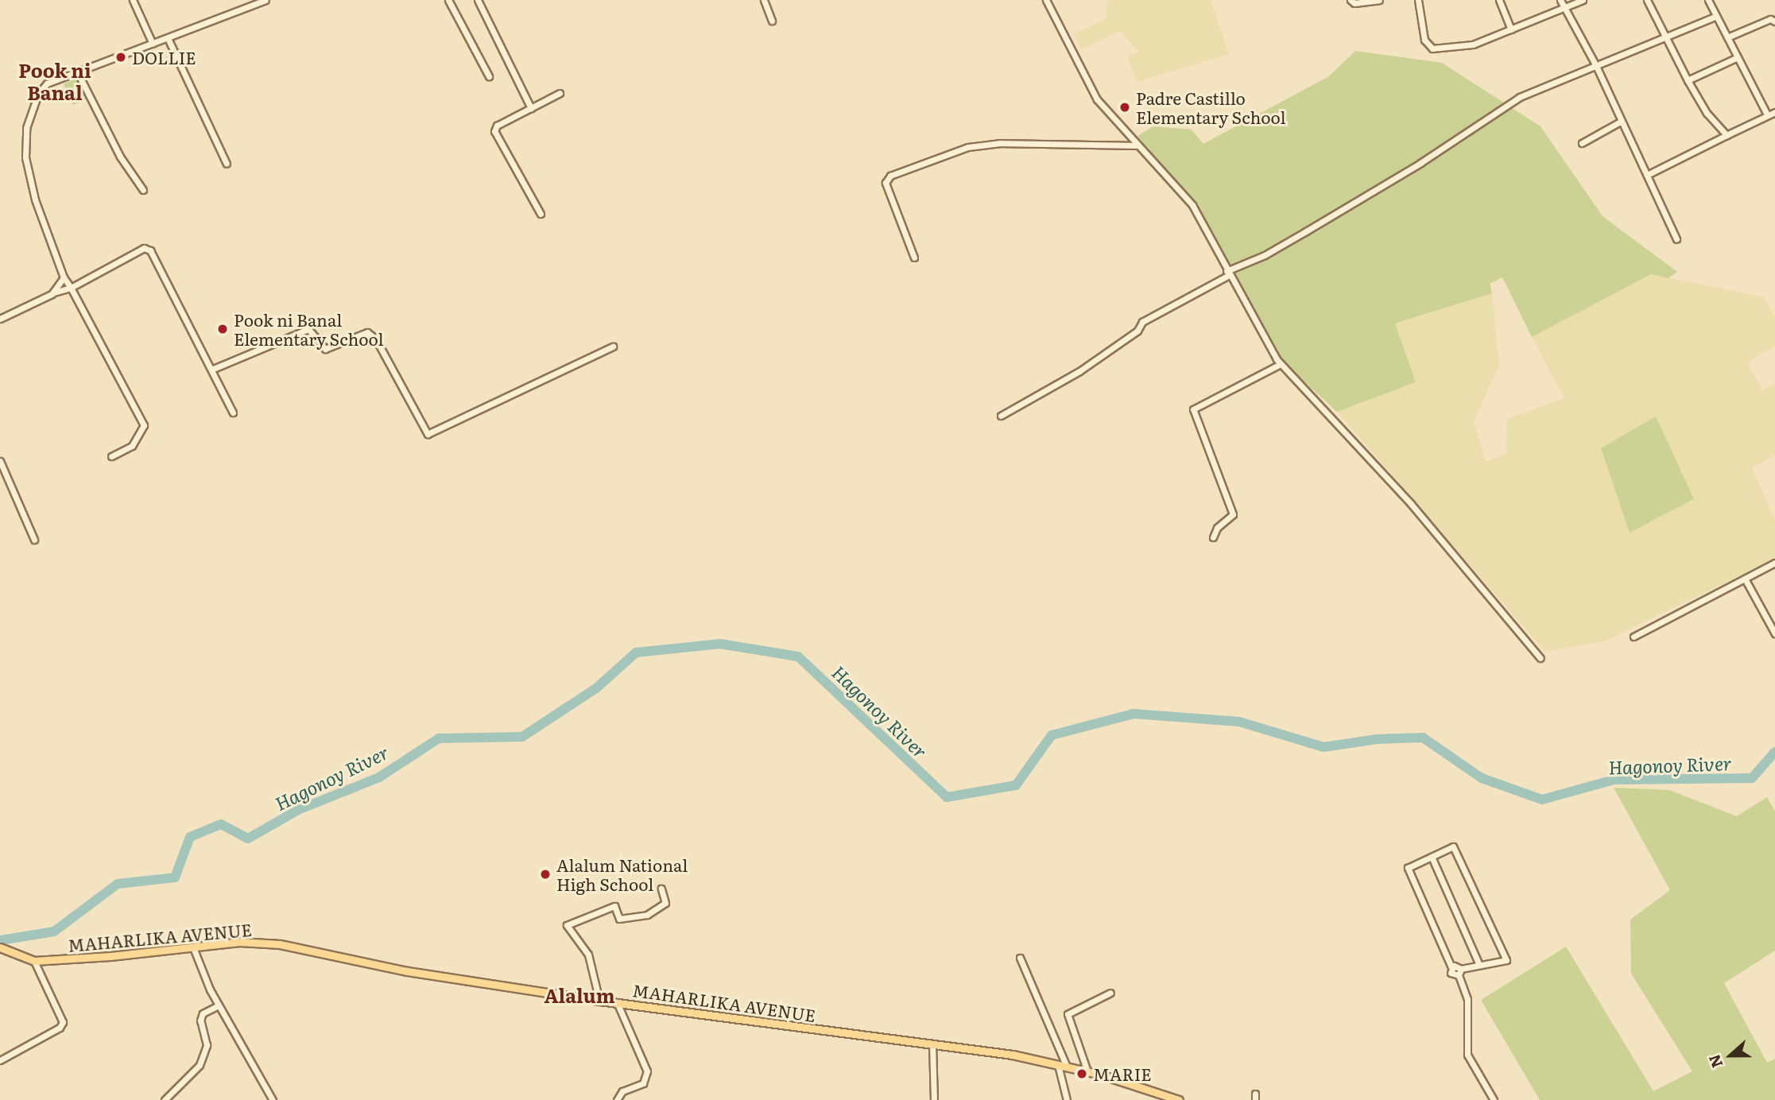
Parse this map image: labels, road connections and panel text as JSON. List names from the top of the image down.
{
  "streets": {
    "main road": ["MAHARLIKA AVENUE"]
  },
  "districts": ["Pook ni Banal", "Alalum"],
  "water": ["Hagonoy River"],
  "places": [
    "DOLLIE",
    "Padre Castillo Elementary School",
    "Pook ni Banal Elementary School",
    "Alalum National High School",
    "MARIE"
  ],
  "north": "left"
}
